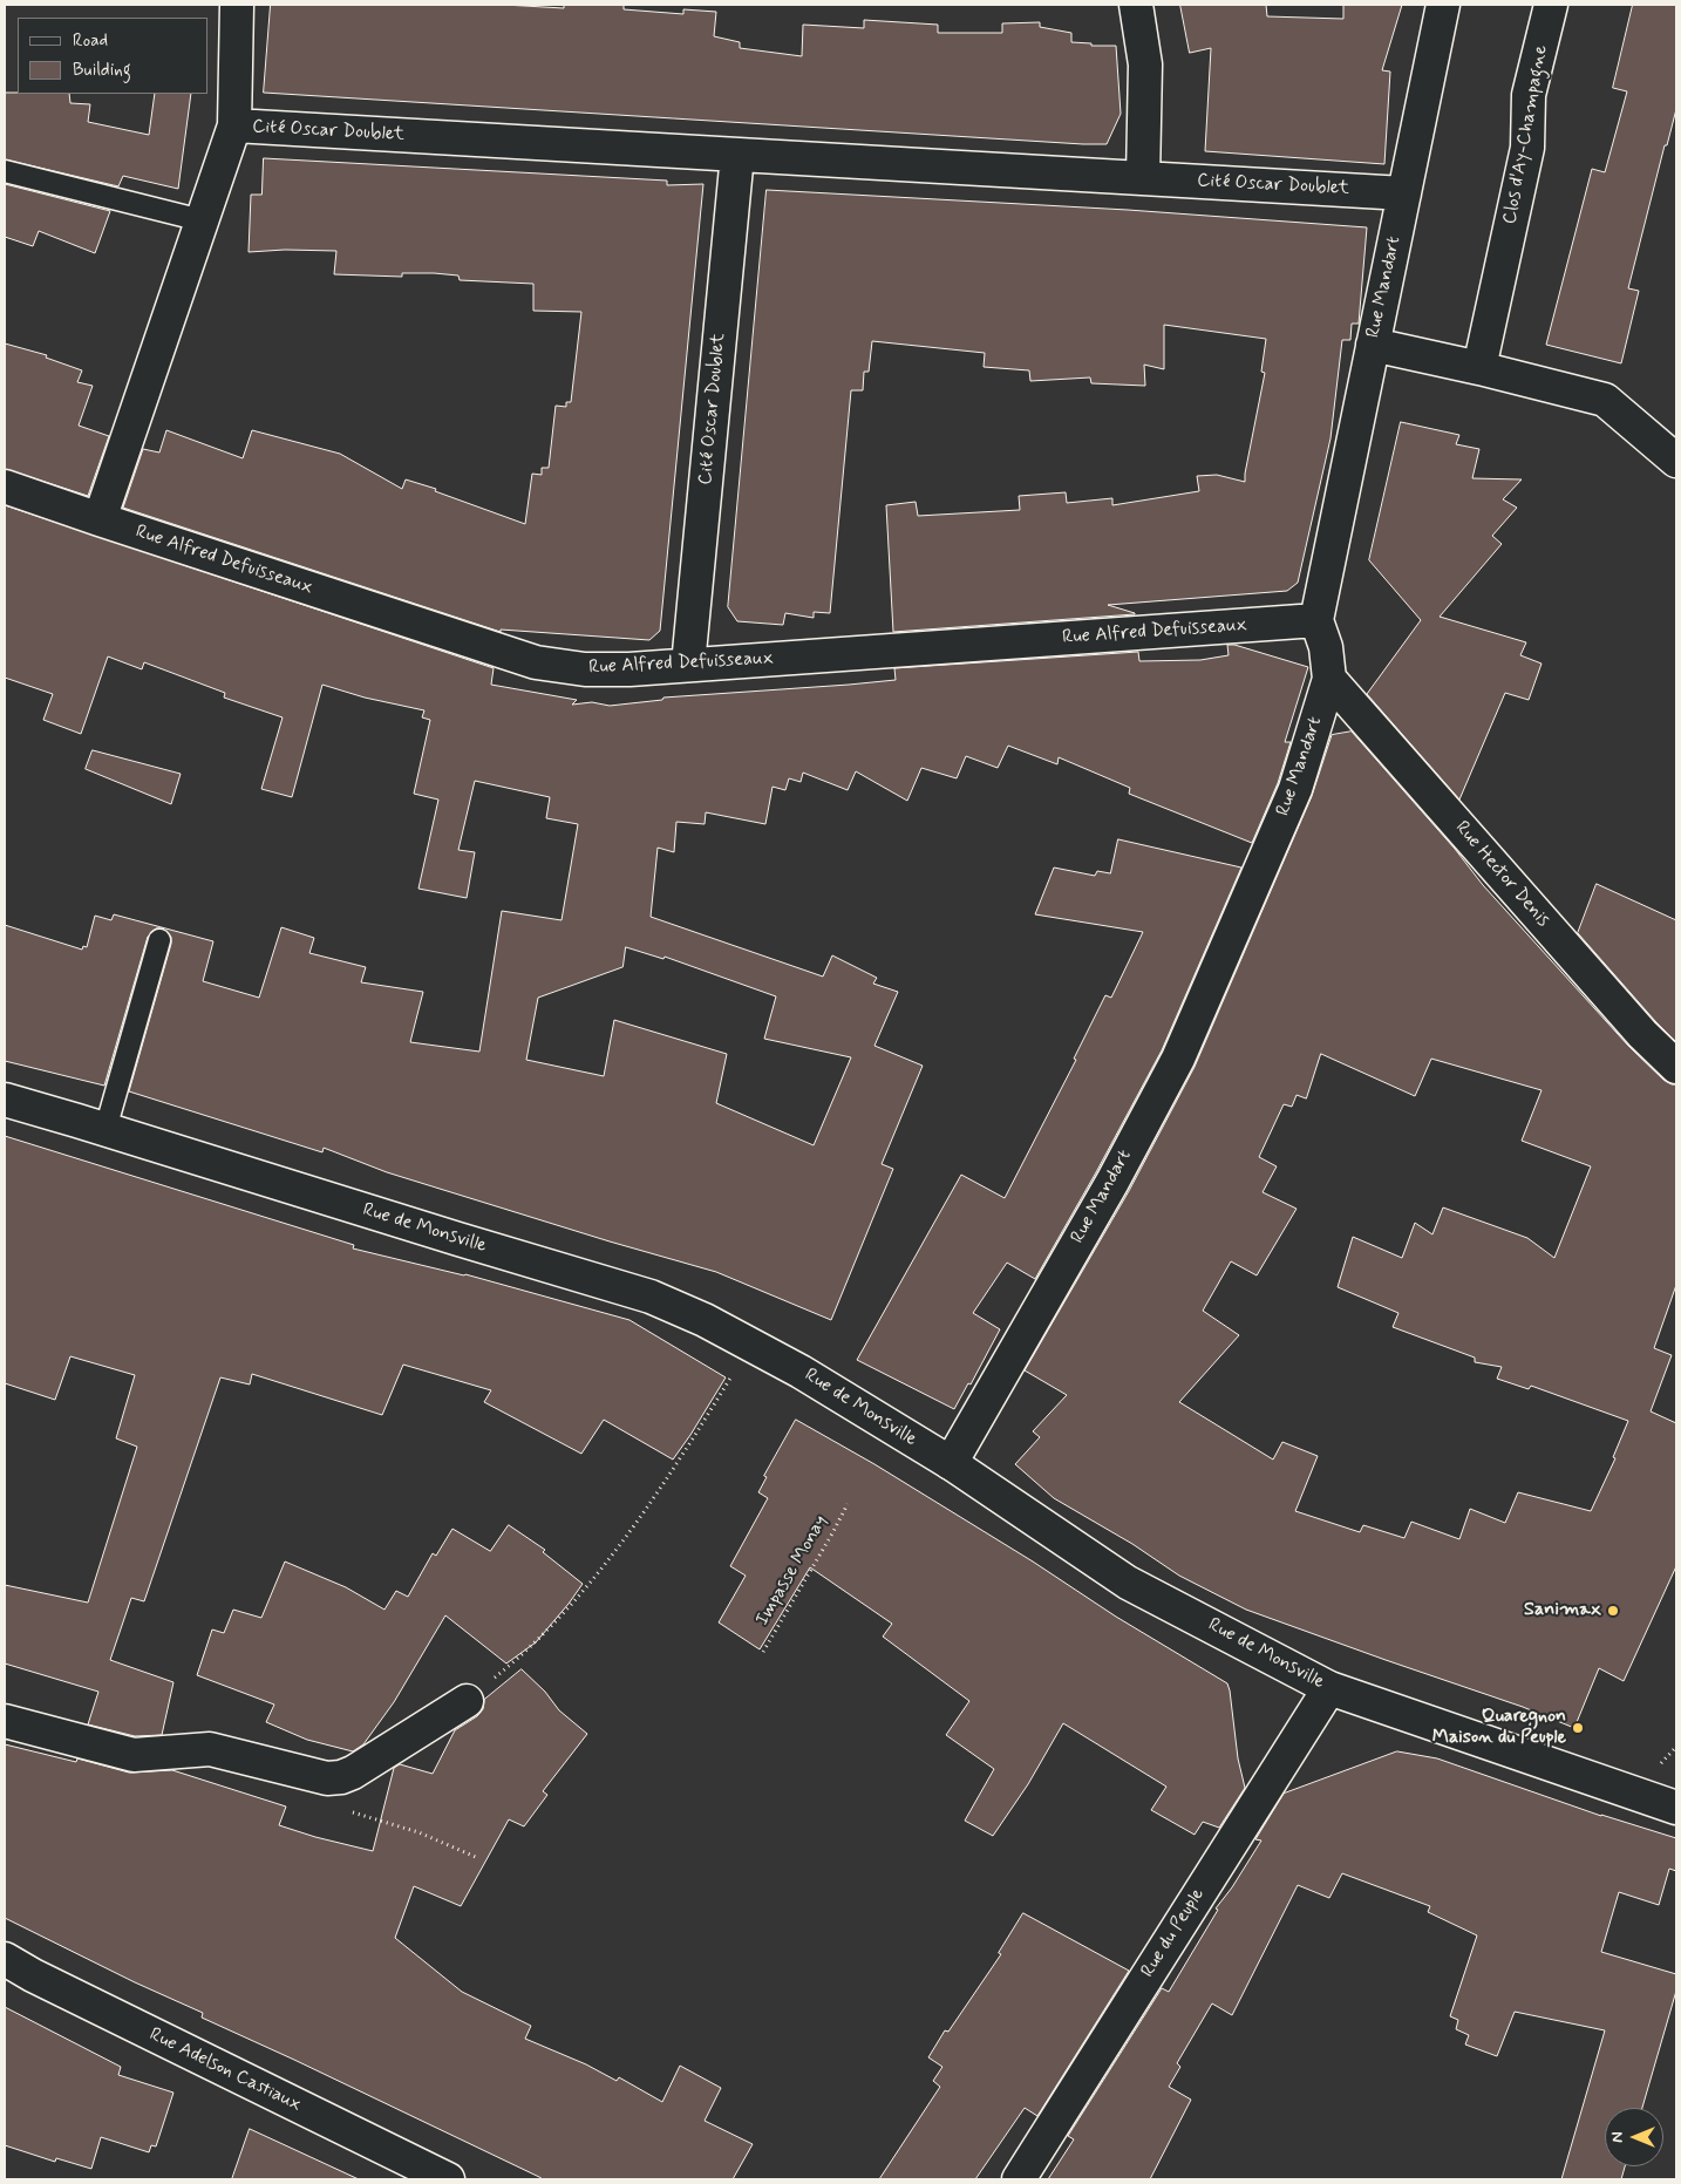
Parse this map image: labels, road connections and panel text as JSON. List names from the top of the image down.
{
  "streets": {
    "street": [
      "Cité Oscar Doublet",
      "Clos d'Ay-Champagne",
      "Rue Mandart",
      "Rue Alfred Defuisseaux",
      "Rue Hector Denis",
      "Rue de Monsville",
      "Rue du Peuple",
      "Rue Adelson Castiaux"
    ],
    "path": ["Impasse Monay"]
  },
  "crossings": [
    ["Cité Oscar Doublet", "Rue Mandart"],
    ["Cité Oscar Doublet", "Rue Alfred Defuisseaux"],
    ["Rue Mandart", "Rue Alfred Defuisseaux"],
    ["Rue Mandart", "Rue Hector Denis"],
    ["Rue Mandart", "Rue de Monsville"],
    ["Rue de Monsville", "Rue du Peuple"]
  ],
  "places": ["Sanimax", "Quaregnon Maison du Peuple"],
  "legend": ["Road", "Building"],
  "north": "left"
}
